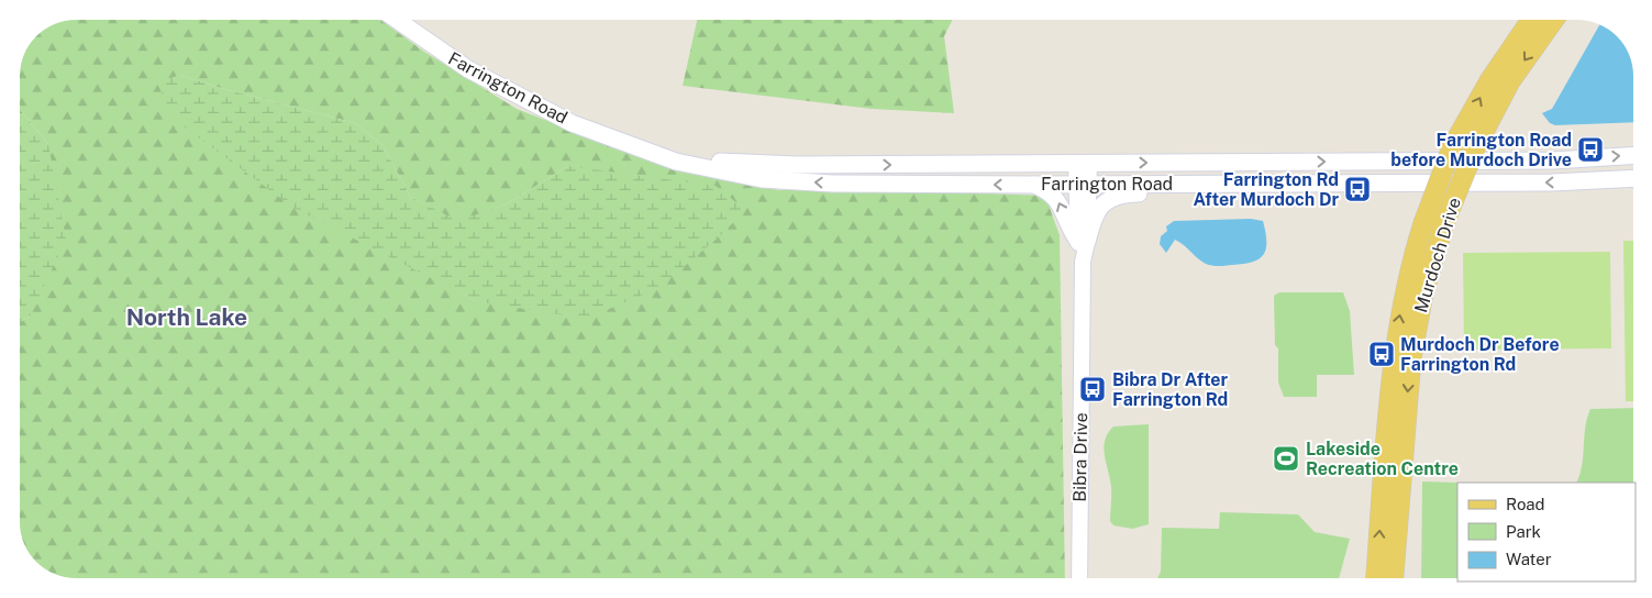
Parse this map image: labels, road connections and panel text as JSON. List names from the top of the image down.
{
  "streets": {
    "main road": ["Farrington Road", "Murdoch Drive"],
    "street": ["Bibra Drive"]
  },
  "crossings": [
    ["Farrington Road", "Bibra Drive"]
  ],
  "districts": ["North Lake"],
  "places": {
    "bus stop": [
      "Farrington Road before Murdoch Drive",
      "Farrington Rd After Murdoch Dr",
      "Murdoch Dr Before Farrington Rd",
      "Bibra Dr After Farrington Rd"
    ],
    "sports": ["Lakeside Recreation Centre"]
  },
  "legend": ["Road", "Park", "Water"]
}
